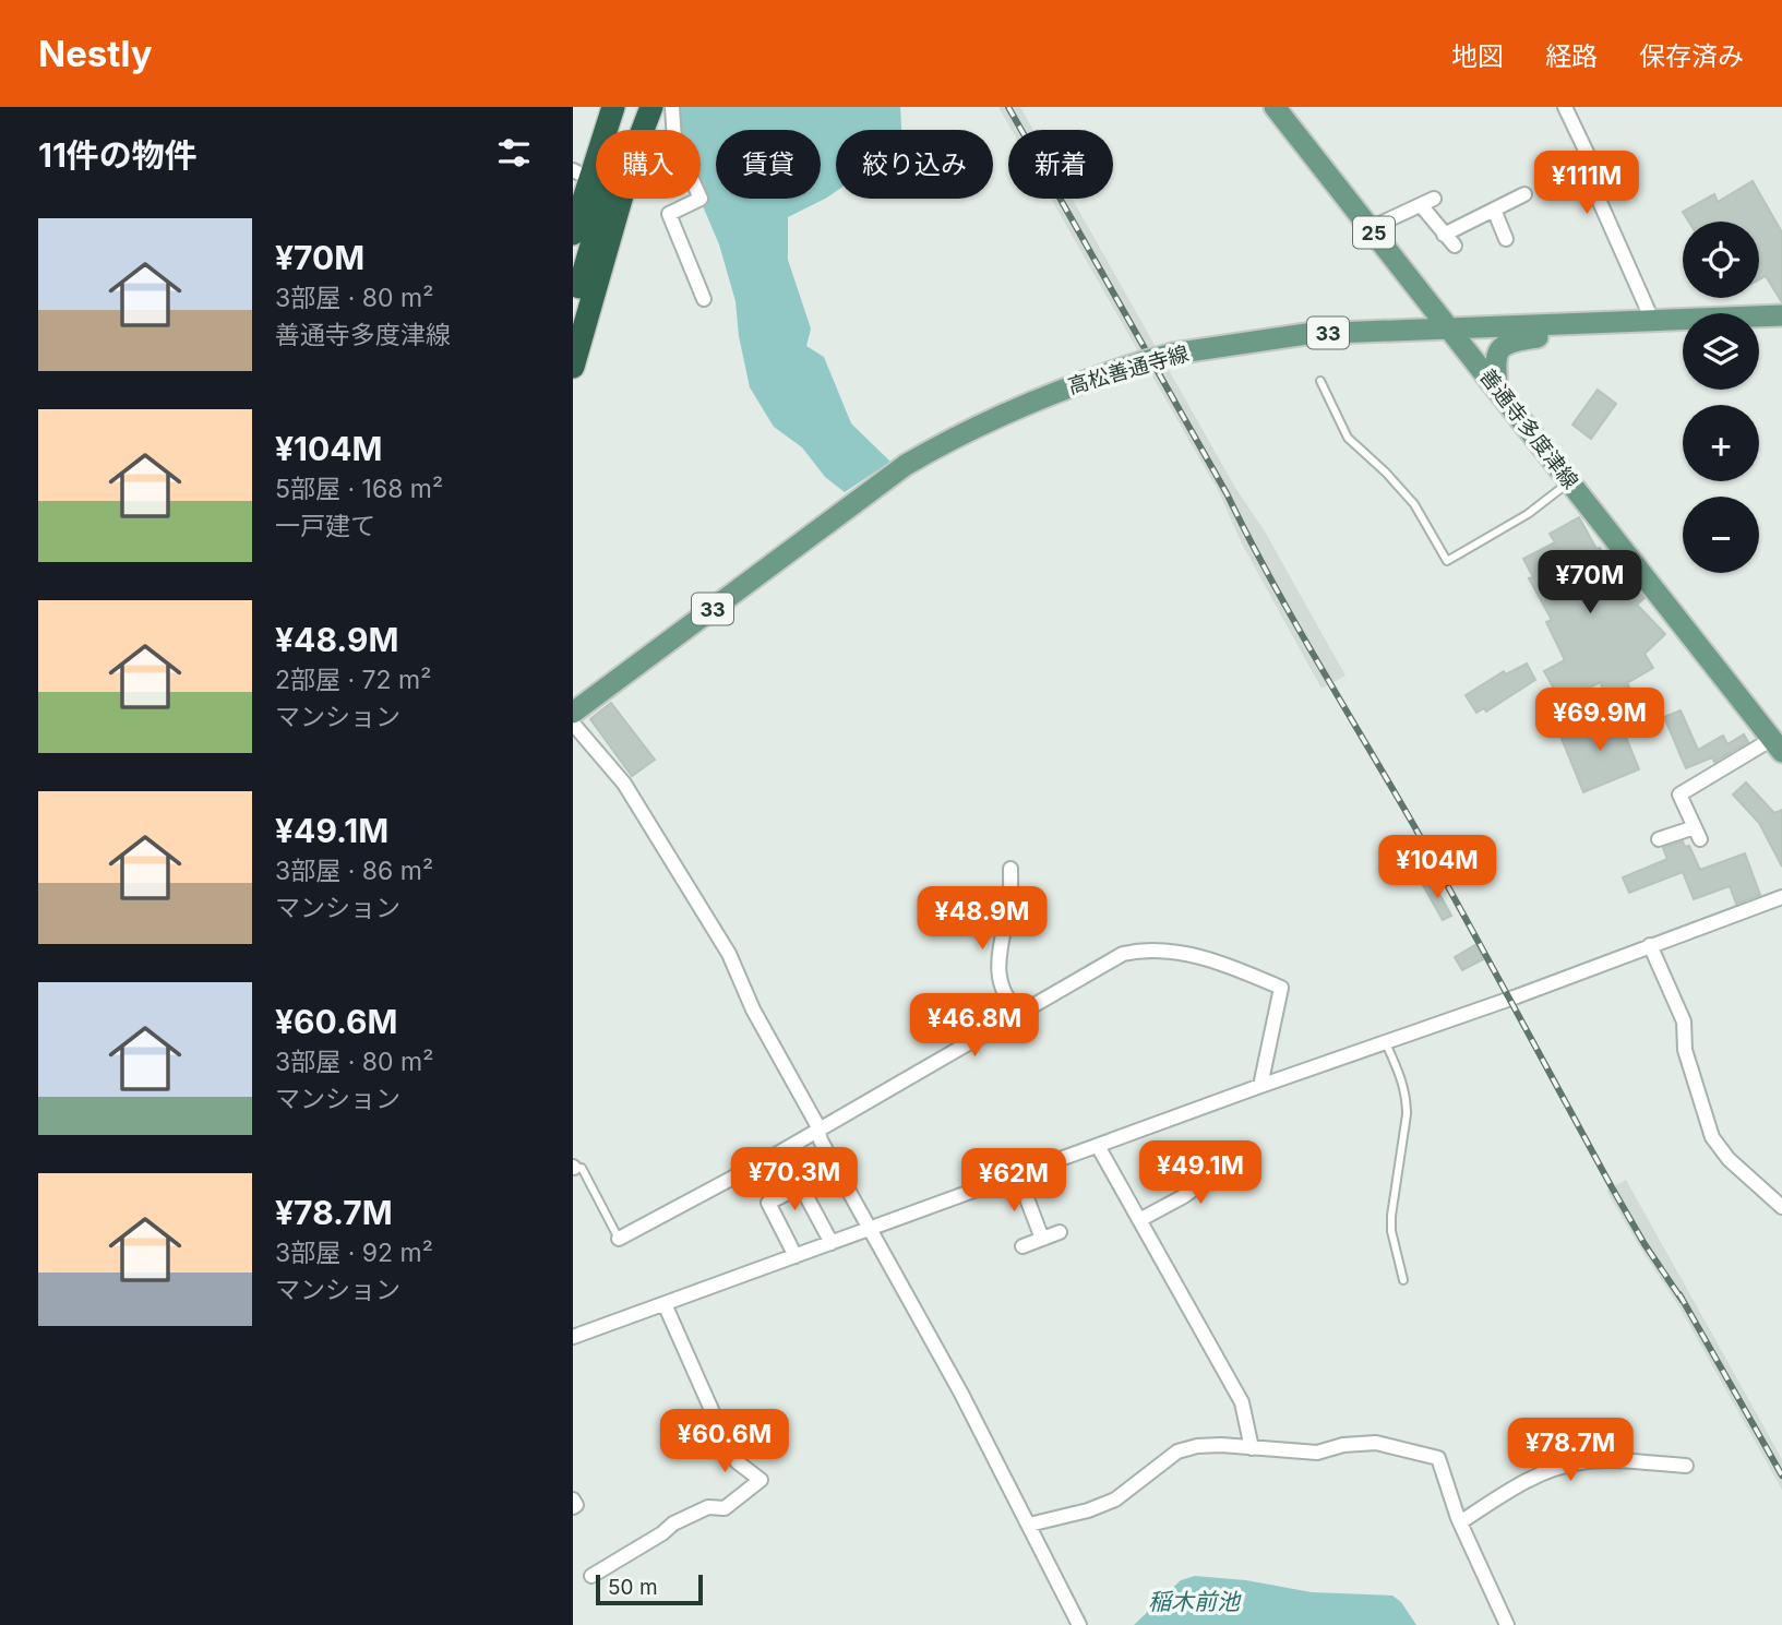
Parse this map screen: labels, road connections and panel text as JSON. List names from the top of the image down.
{
  "streets": {
    "main road": [
      "25",
      "33",
      "高松善通寺線",
      "善通寺多度津線"
    ]
  },
  "crossings": [
    ["高松善通寺線", "善通寺多度津線"]
  ],
  "water": ["稲木前池"],
  "scale_bar": "50 m",
  "page": {
    "header": "Nestly",
    "nav": ["地図", "経路", "保存済み"],
    "heading": "11件の物件",
    "chip": [
      "購入",
      "賃貸",
      "絞り込み",
      "新着"
    ],
    "price": [
      "¥111M",
      "¥70M",
      "¥69.9M",
      "¥104M",
      "¥48.9M",
      "¥46.8M",
      "¥49.1M",
      "¥70.3M",
      "¥62M",
      "¥60.6M",
      "¥78.7M"
    ],
    "list": [
      {
        "name": "¥70M",
        "note": "3部屋 · 80 m² · 善通寺多度津線"
      },
      {
        "name": "¥104M",
        "note": "5部屋 · 168 m² · 一戸建て"
      },
      {
        "name": "¥48.9M",
        "note": "2部屋 · 72 m² · マンション"
      },
      {
        "name": "¥49.1M",
        "note": "3部屋 · 86 m² · マンション"
      },
      {
        "name": "¥60.6M",
        "note": "3部屋 · 80 m² · マンション"
      },
      {
        "name": "¥78.7M",
        "note": "3部屋 · 92 m² · マンション"
      }
    ],
    "map_buttons": ["+", "−"],
    "scale": "50 m"
  }
}
